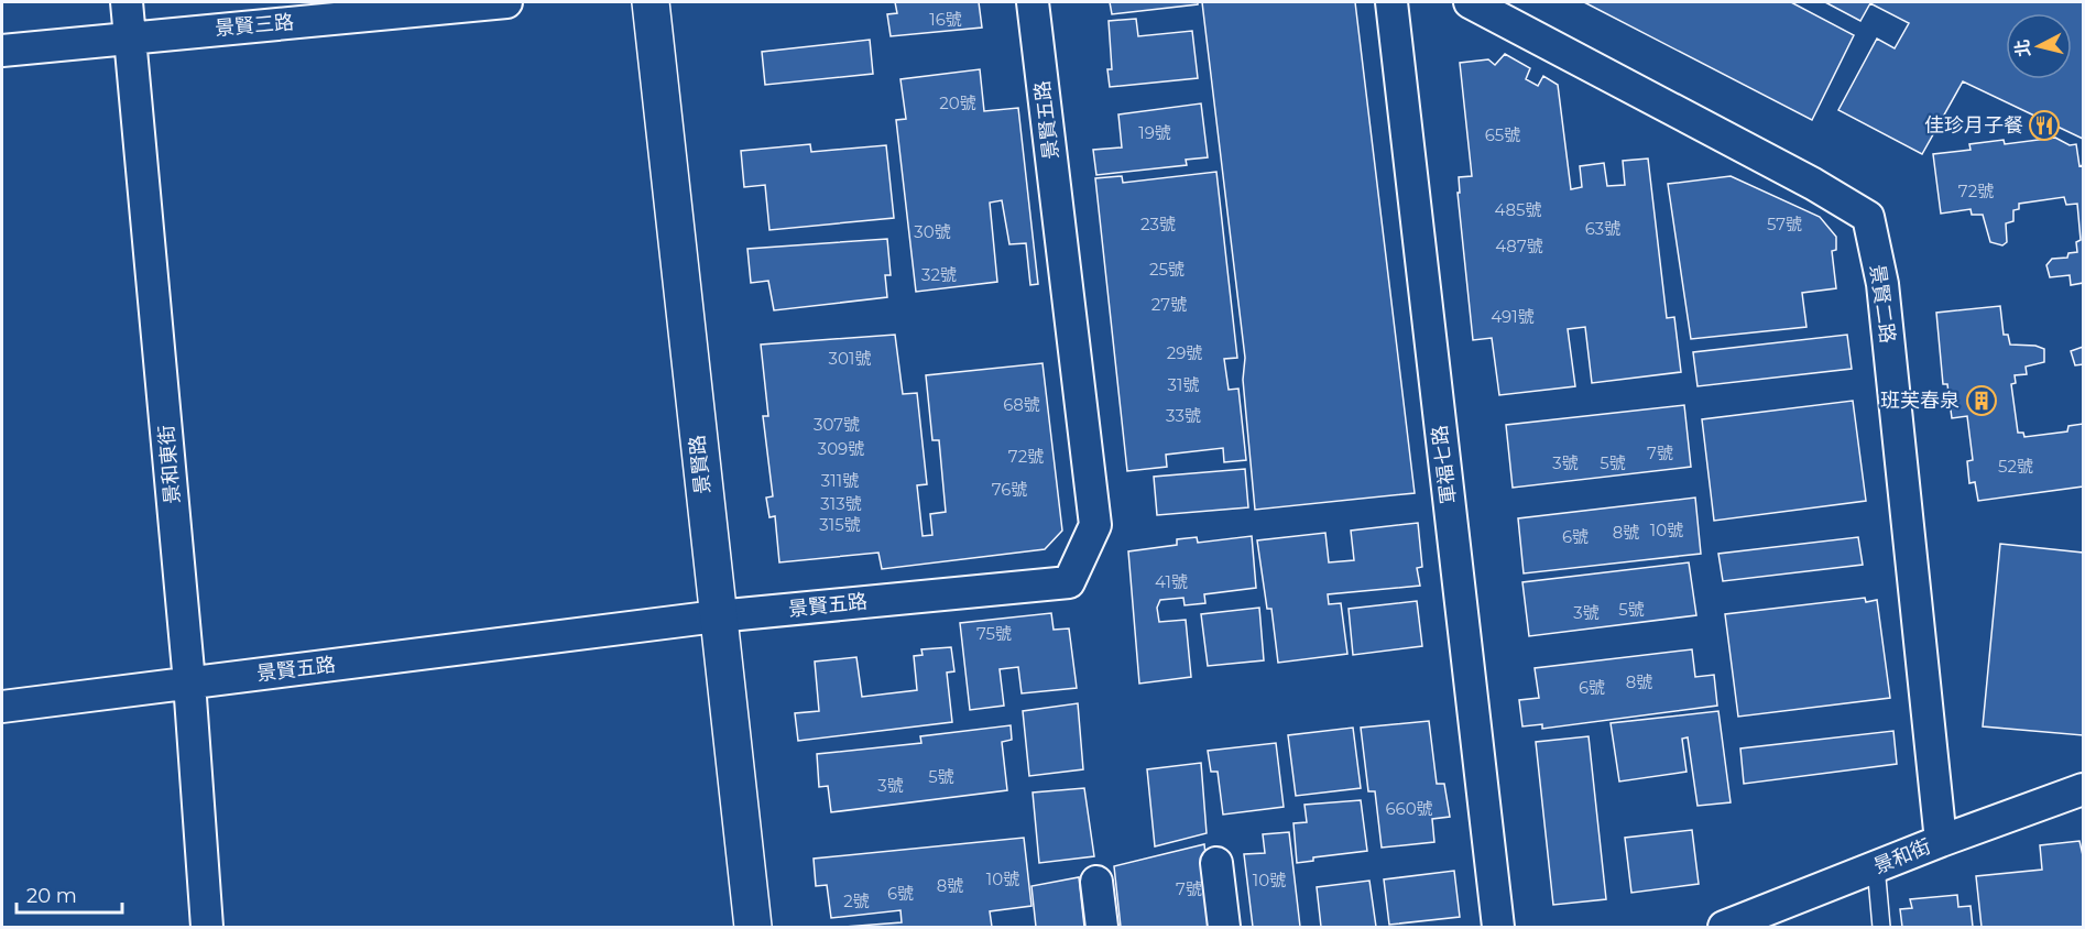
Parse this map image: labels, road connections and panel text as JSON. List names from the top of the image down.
{
  "streets": {
    "street": [
      "景賢三路",
      "景賢五路",
      "景賢二路",
      "景和東街",
      "景賢路",
      "軍福七路",
      "景和街"
    ]
  },
  "crossings": [
    ["景賢三路", "景和東街"],
    ["景賢五路", "景和東街"],
    ["景賢五路", "景賢路"],
    ["景賢二路", "景和街"]
  ],
  "places": {
    "restaurant": ["佳珍月子餐"],
    "building": ["班芙春泉"]
  },
  "house_numbers": [
    "16號",
    "20號",
    "19號",
    "65號",
    "72號",
    "485號",
    "23號",
    "57號",
    "63號",
    "30號",
    "487號",
    "25號",
    "32號",
    "27號",
    "491號",
    "29號",
    "301號",
    "31號",
    "68號",
    "33號",
    "307號",
    "309號",
    "7號",
    "72號",
    "3號",
    "5號",
    "52號",
    "311號",
    "76號",
    "313號",
    "315號",
    "10號",
    "8號",
    "6號",
    "41號",
    "5號",
    "3號",
    "75號",
    "8號",
    "6號",
    "5號",
    "3號",
    "660號",
    "10號",
    "10號",
    "8號",
    "7號",
    "6號",
    "2號"
  ],
  "scale_bar": "20 m",
  "north": "left"
}
